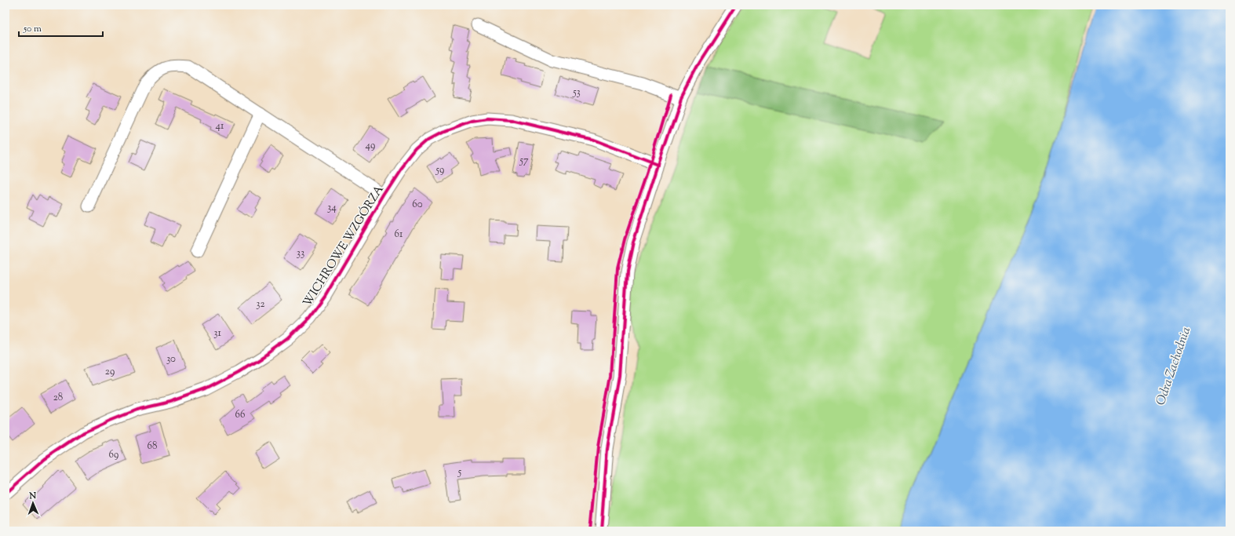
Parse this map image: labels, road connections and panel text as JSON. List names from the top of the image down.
{
  "streets": {
    "street": ["WICHROWE WZGÓRZA"]
  },
  "water": ["Odra Zachodnia"],
  "house_numbers": [
    "53",
    "41",
    "49",
    "57",
    "59",
    "60",
    "34",
    "61",
    "33",
    "32",
    "31",
    "30",
    "29",
    "28",
    "66",
    "68",
    "69",
    "5"
  ],
  "scale_bar": "50 m",
  "north": "top"
}
